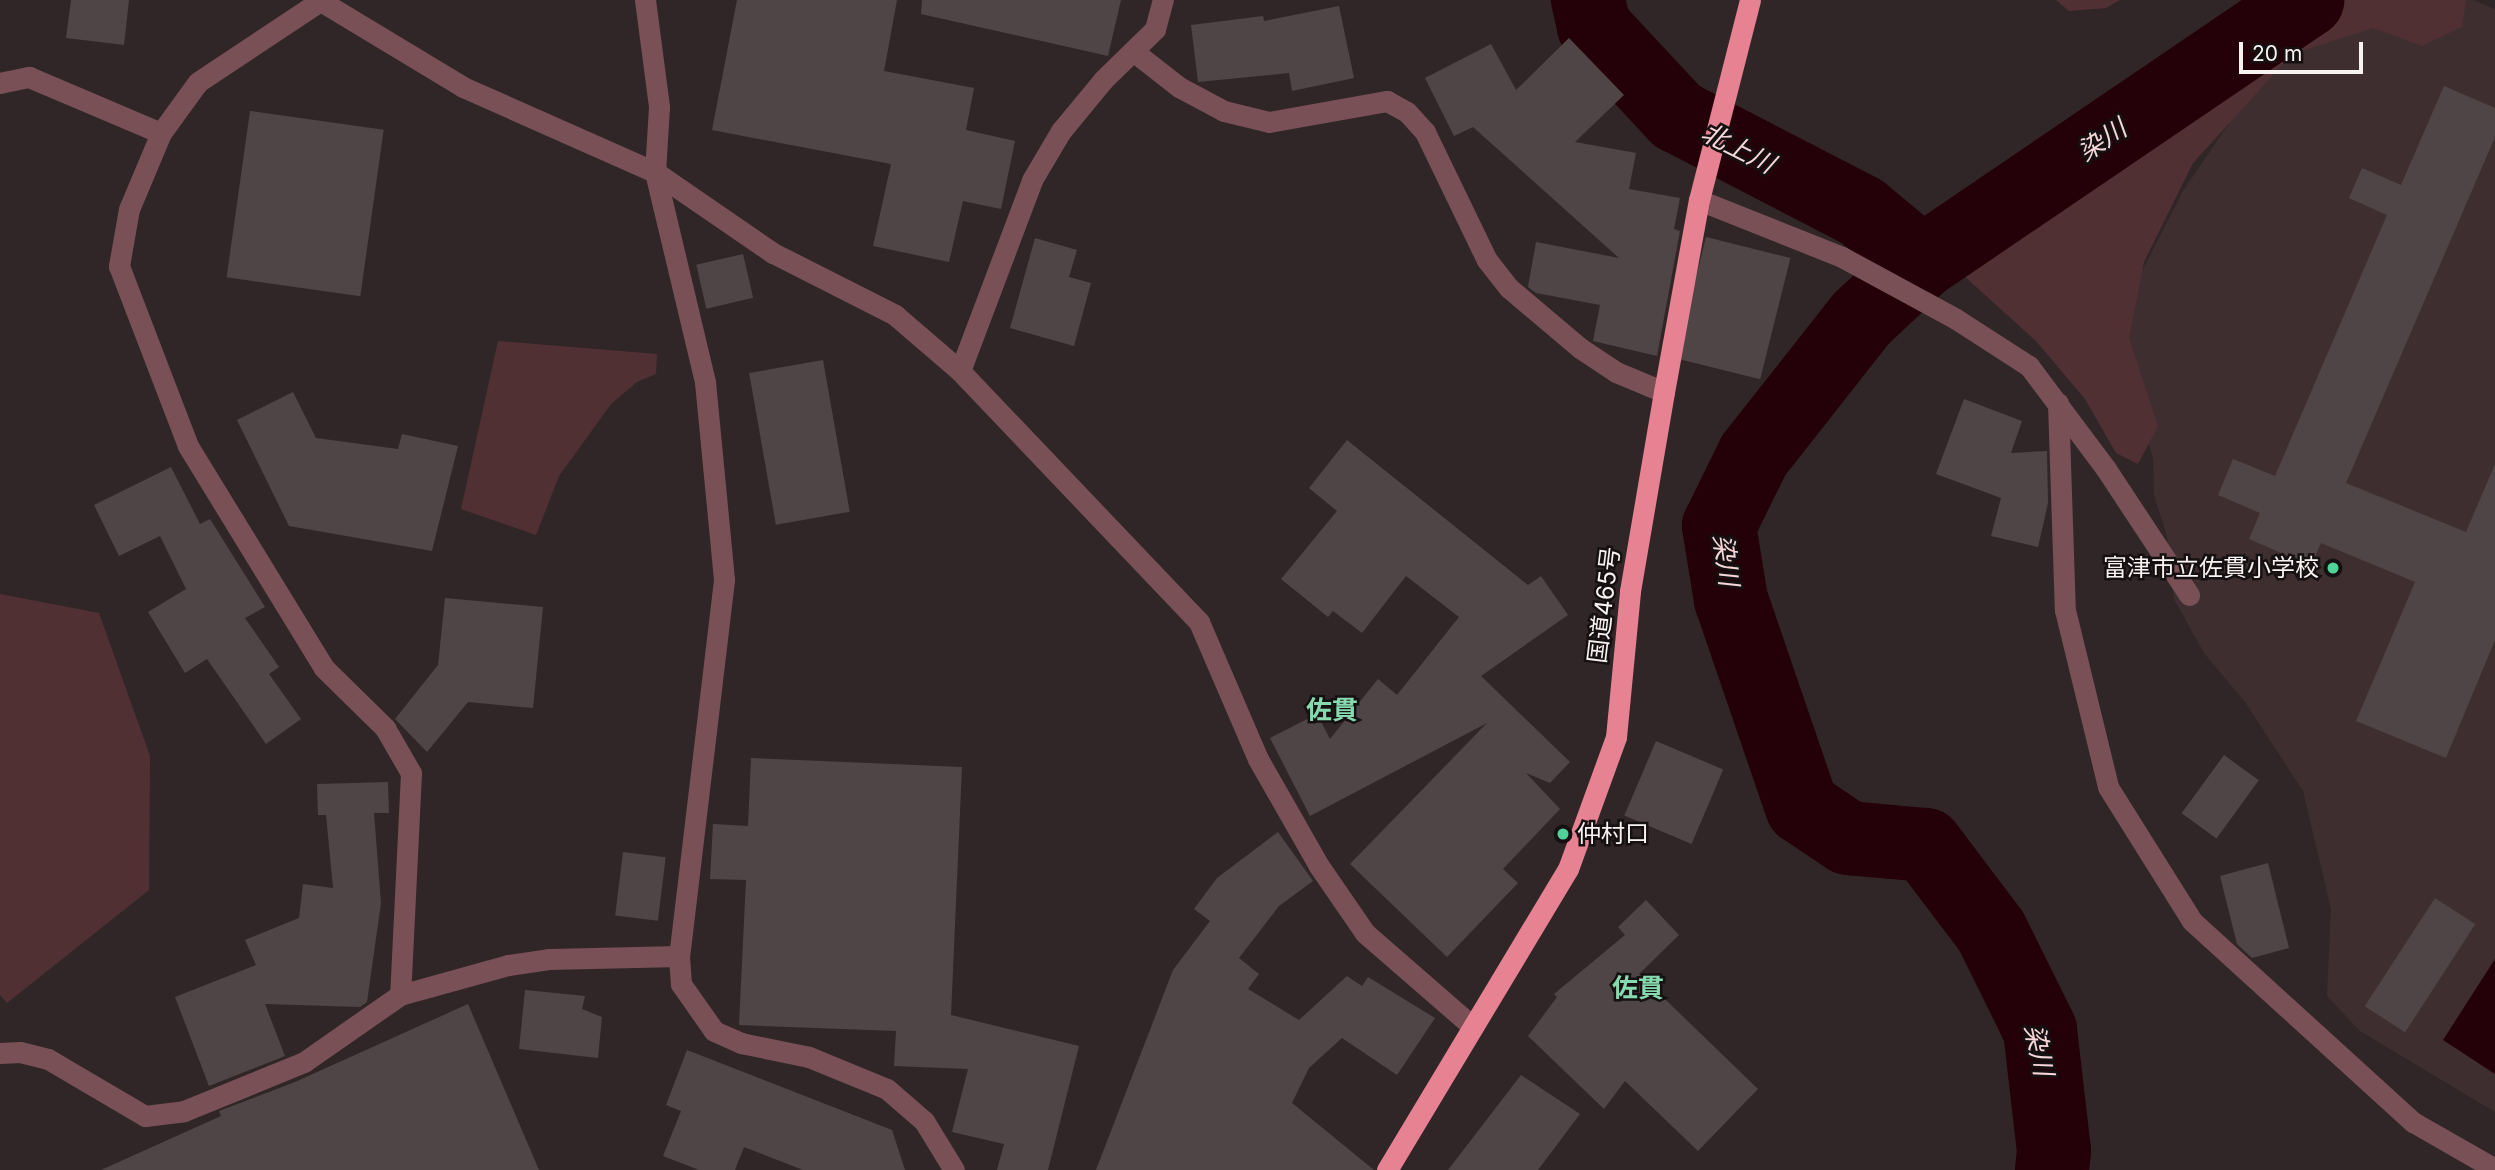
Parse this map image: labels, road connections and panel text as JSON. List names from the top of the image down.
{
  "streets": {
    "highway": ["国道465号"]
  },
  "districts": ["佐貫", "佐貫"],
  "water": ["染川", "北上川"],
  "places": ["富津市立佐貫小学校", "仲村口"],
  "scale_bar": "20 m"
}
